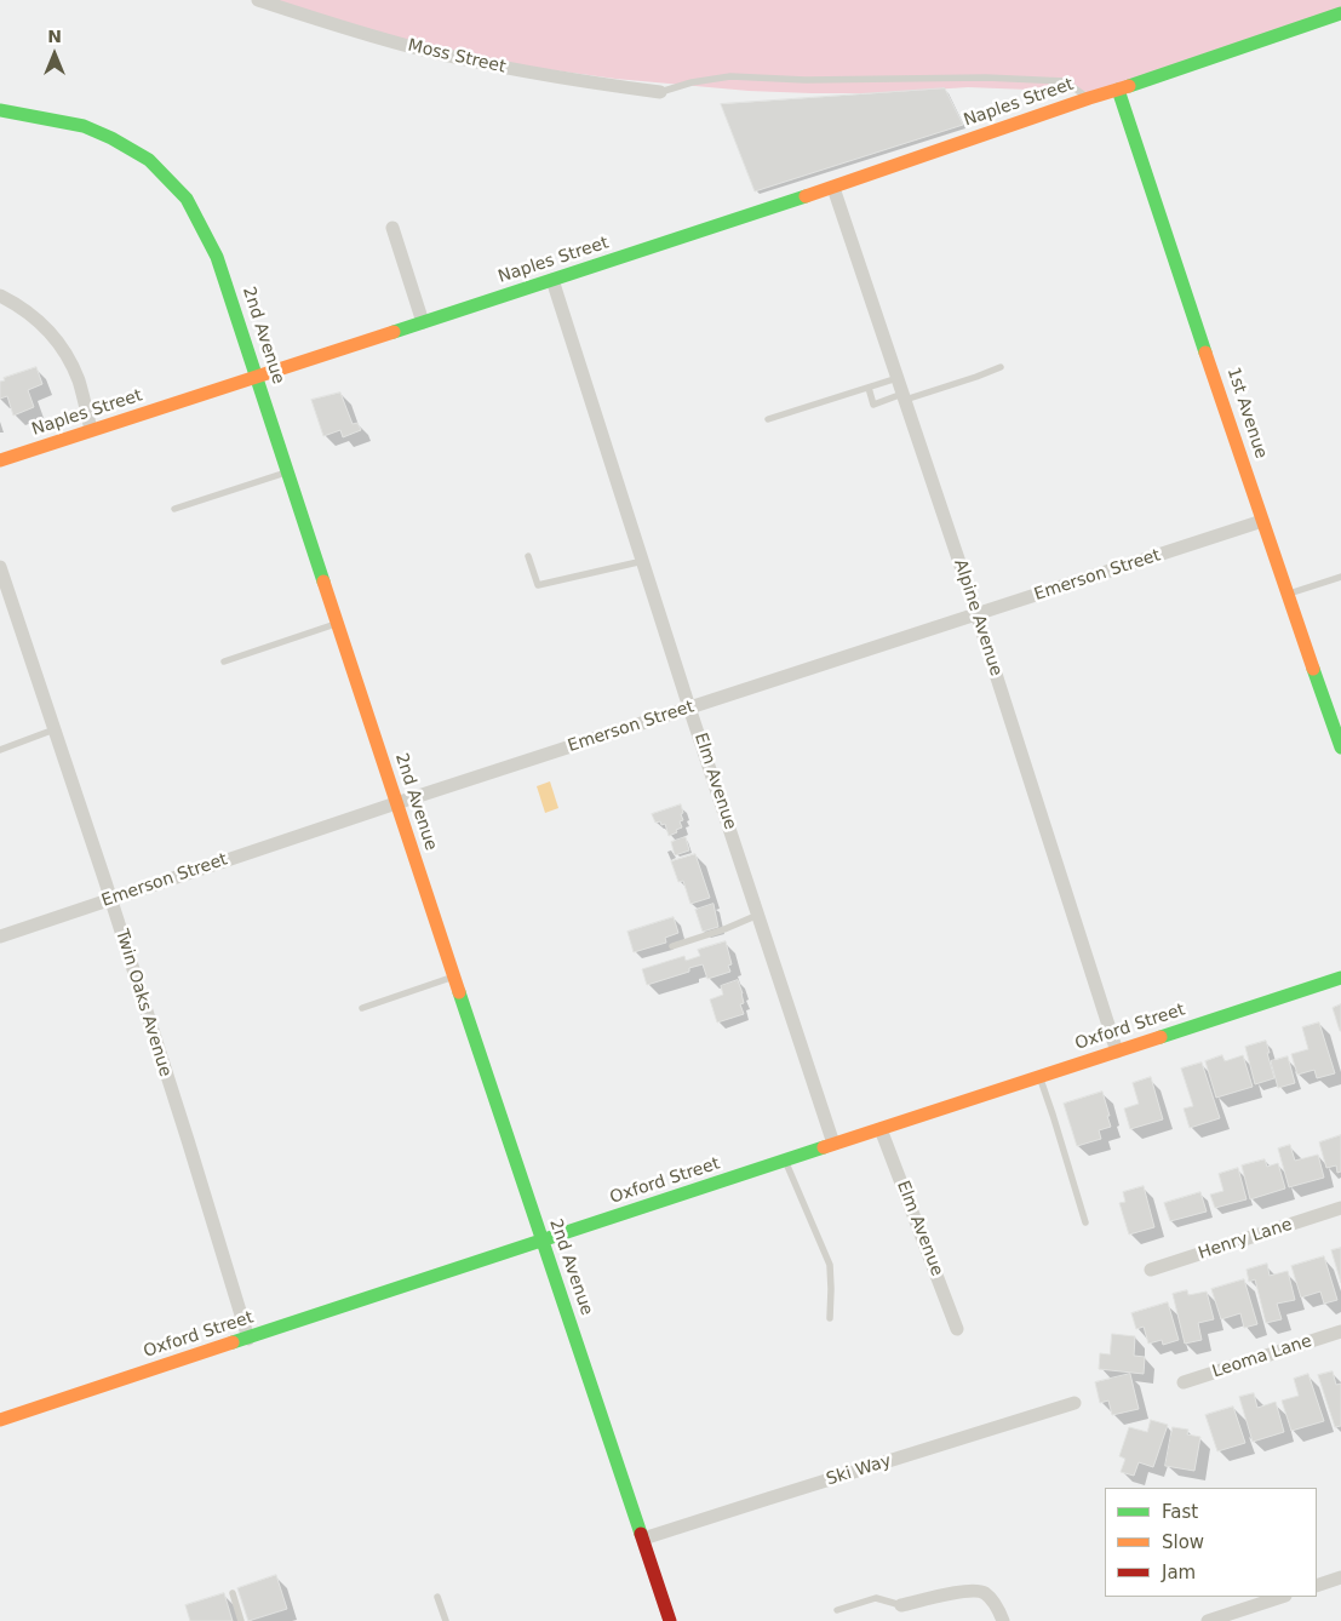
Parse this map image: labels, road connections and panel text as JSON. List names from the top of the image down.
{
  "streets": {
    "street": [
      "Moss Street",
      "Naples Street",
      "2nd Avenue",
      "1st Avenue",
      "Emerson Street",
      "Alpine Avenue",
      "Elm Avenue",
      "Twin Oaks Avenue",
      "Oxford Street",
      "Henry Lane",
      "Leoma Lane",
      "Ski Way"
    ]
  },
  "crossings": [
    ["Naples Street", "2nd Avenue"],
    ["Naples Street", "1st Avenue"],
    ["Naples Street", "Alpine Avenue"],
    ["Naples Street", "Elm Avenue"],
    ["2nd Avenue", "Emerson Street"],
    ["2nd Avenue", "Oxford Street"],
    ["2nd Avenue", "Ski Way"],
    ["1st Avenue", "Emerson Street"],
    ["Emerson Street", "Alpine Avenue"],
    ["Emerson Street", "Elm Avenue"],
    ["Emerson Street", "Twin Oaks Avenue"],
    ["Alpine Avenue", "Oxford Street"],
    ["Elm Avenue", "Oxford Street"],
    ["Twin Oaks Avenue", "Oxford Street"]
  ],
  "legend": ["Fast", "Slow", "Jam"],
  "north": "top"
}
